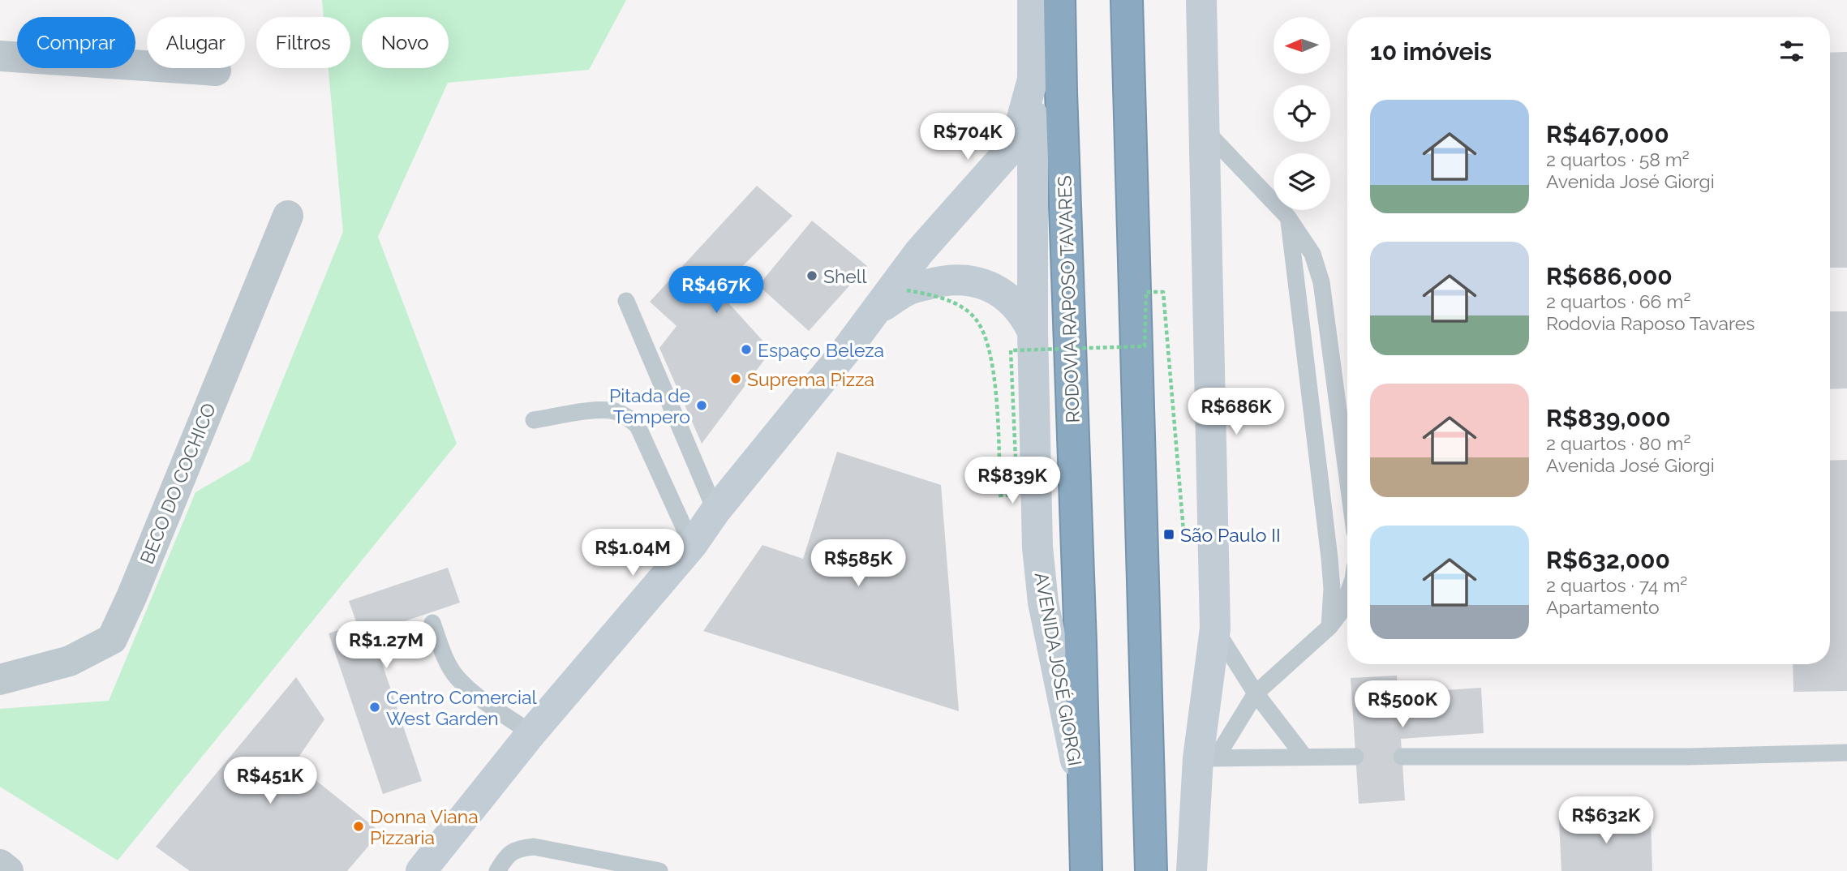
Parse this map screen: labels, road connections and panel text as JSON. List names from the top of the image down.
{
  "streets": {
    "highway": ["RODOVIA RAPOSO TAVARES"],
    "street": ["BECO DO COCHICO", "AVENIDA JOSÉ GIORGI"]
  },
  "crossings": [
    ["RODOVIA RAPOSO TAVARES", "AVENIDA JOSÉ GIORGI"]
  ],
  "places": {
    "other": [
      "Shell",
      "Espaço Beleza",
      "Suprema Pizza",
      "Pitada de Tempero",
      "Centro Comercial West Garden",
      "Donna Viana Pizzaria"
    ],
    "transit": ["São Paulo II"]
  },
  "north": "left",
  "page": {
    "chip": [
      "Comprar",
      "Alugar",
      "Filtros",
      "Novo"
    ],
    "heading": "10 imóveis",
    "list": [
      {
        "name": "R$467,000",
        "note": "2 quartos · 58 m² · Avenida José Giorgi"
      },
      {
        "name": "R$686,000",
        "note": "2 quartos · 66 m² · Rodovia Raposo Tavares"
      },
      {
        "name": "R$839,000",
        "note": "2 quartos · 80 m² · Avenida José Giorgi"
      },
      {
        "name": "R$632,000",
        "note": "2 quartos · 74 m² · Apartamento"
      }
    ],
    "price": [
      "R$704K",
      "R$467K",
      "R$686K",
      "R$839K",
      "R$1.04M",
      "R$585K",
      "R$1.27M",
      "R$500K",
      "R$451K",
      "R$632K"
    ]
  }
}
